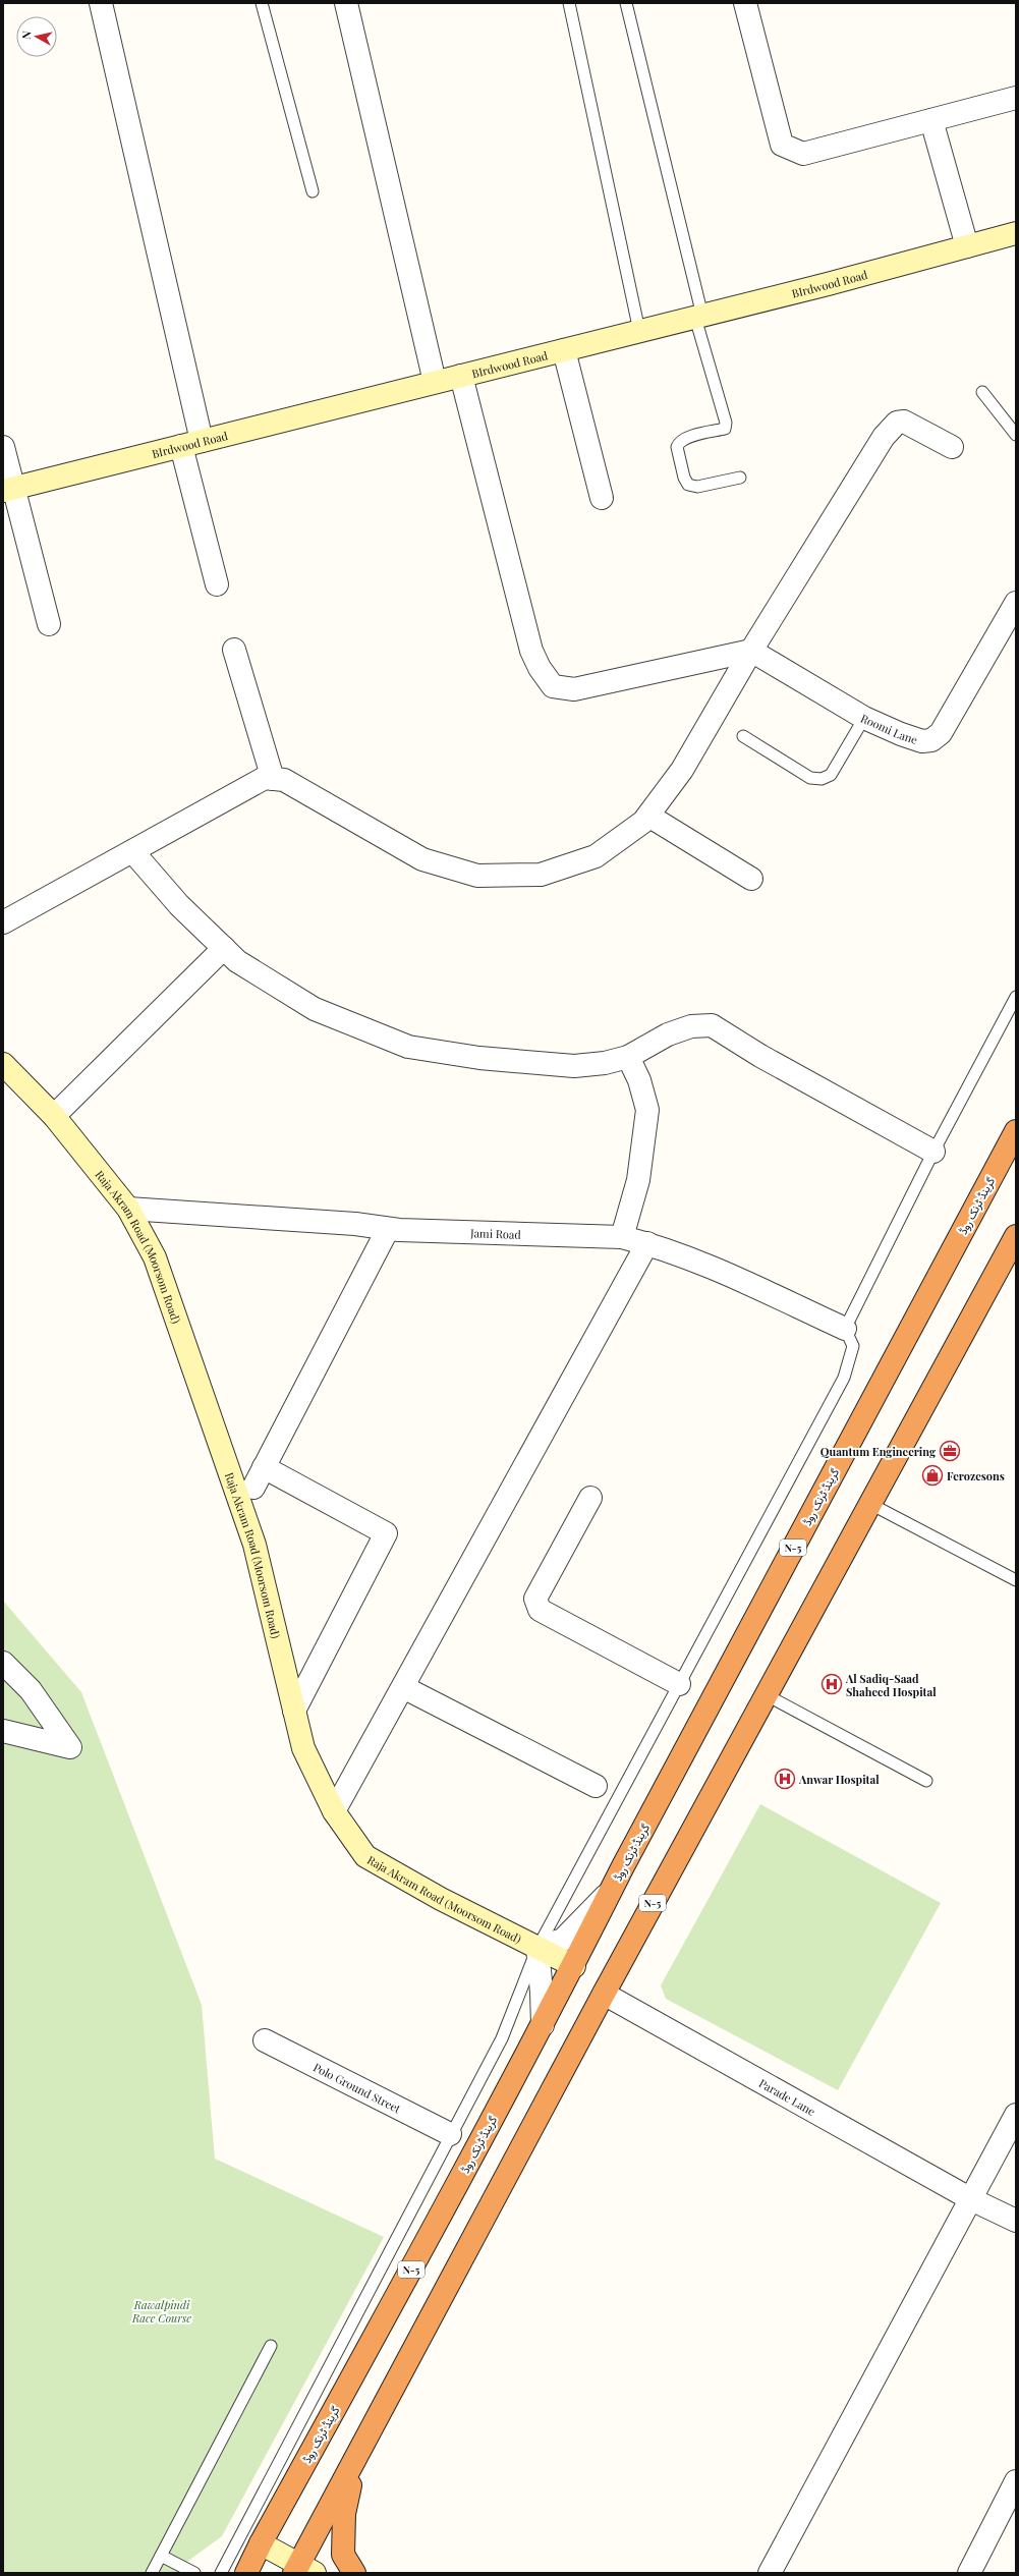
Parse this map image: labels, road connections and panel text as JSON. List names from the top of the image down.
{
  "streets": {
    "highway": ["گرینڈ ٹرنک روڈ", "N-5"],
    "street": [
      "BIrdwood Road",
      "Roomi Lane",
      "Jami Road",
      "Raja Akram Road (Moorsom Road)",
      "Polo Ground Street",
      "Parade Lane"
    ]
  },
  "crossings": [
    ["گرینڈ ٹرنک روڈ", "Raja Akram Road (Moorsom Road)"],
    ["Jami Road", "Raja Akram Road (Moorsom Road)"],
    ["N-5", "Parade Lane"]
  ],
  "parks": ["Rawalpindi Race Course"],
  "places": {
    "office": ["Quantum Engineering"],
    "shop": ["Ferozesons"],
    "hospital": ["Al Sadiq-Saad Shaheed Hospital", "Anwar Hospital"]
  },
  "north": "left"
}
